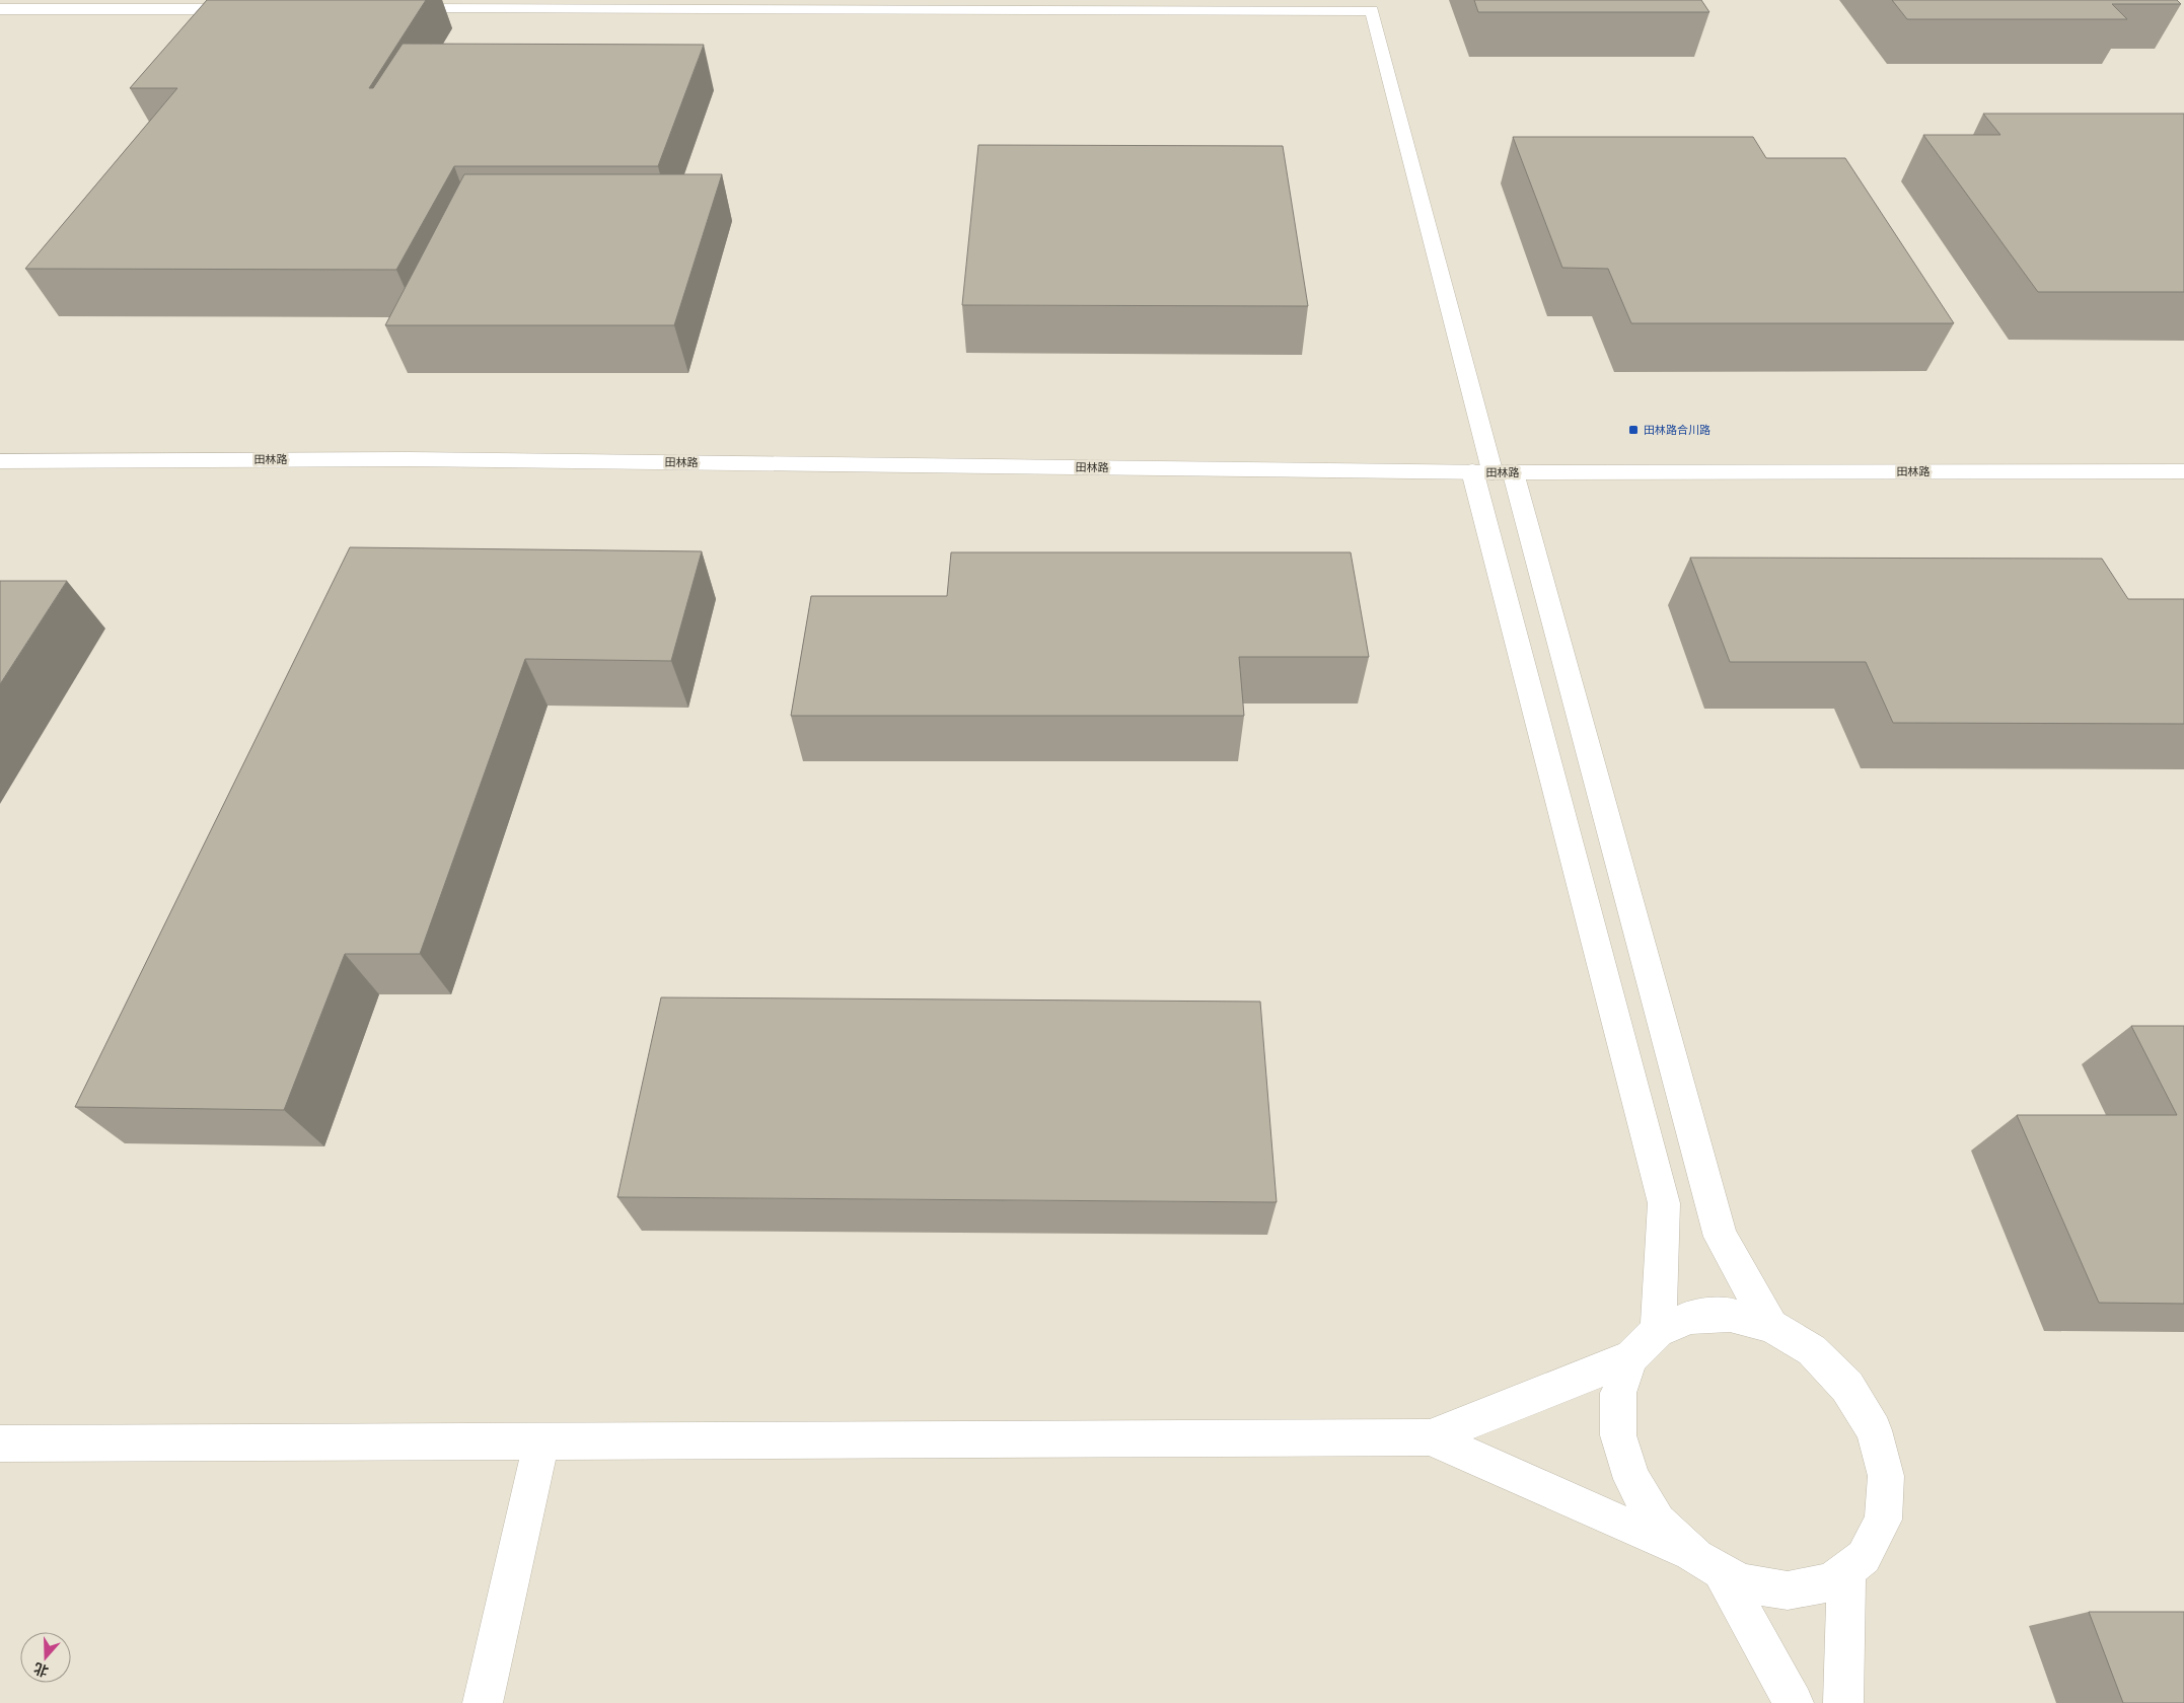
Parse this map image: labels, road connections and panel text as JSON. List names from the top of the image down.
{
  "streets": {
    "street": ["田林路"]
  },
  "places": {
    "transit": ["田林路合川路"]
  },
  "north": "bottom"
}
